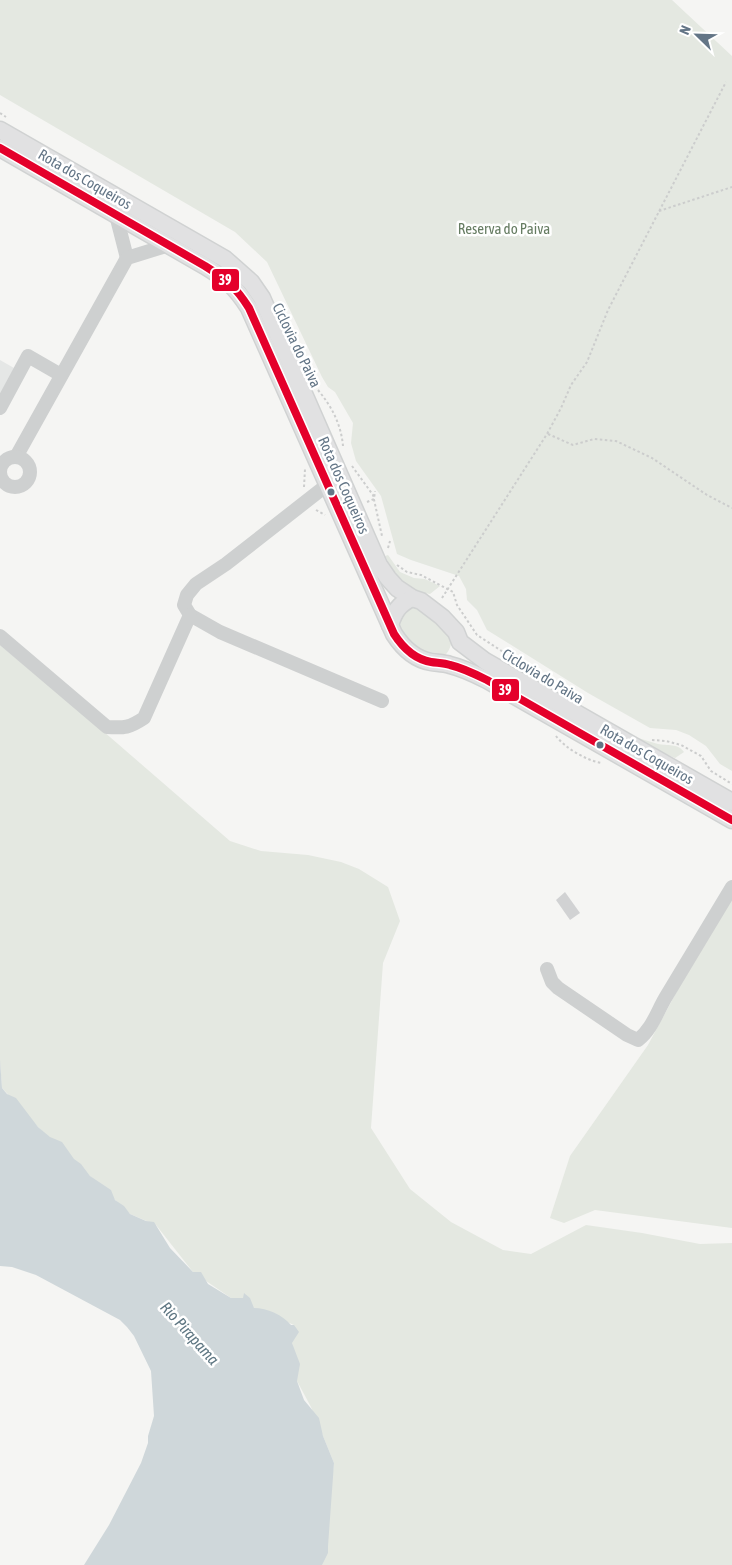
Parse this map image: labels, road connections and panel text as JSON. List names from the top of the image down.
{
  "streets": {
    "main road": ["Rota dos Coqueiros"],
    "path": ["Ciclovia do Paiva"]
  },
  "water": ["Rio Pirapama"],
  "parks": ["Reserva do Paiva"],
  "lines": ["transit line 39"],
  "north": "top left"
}
